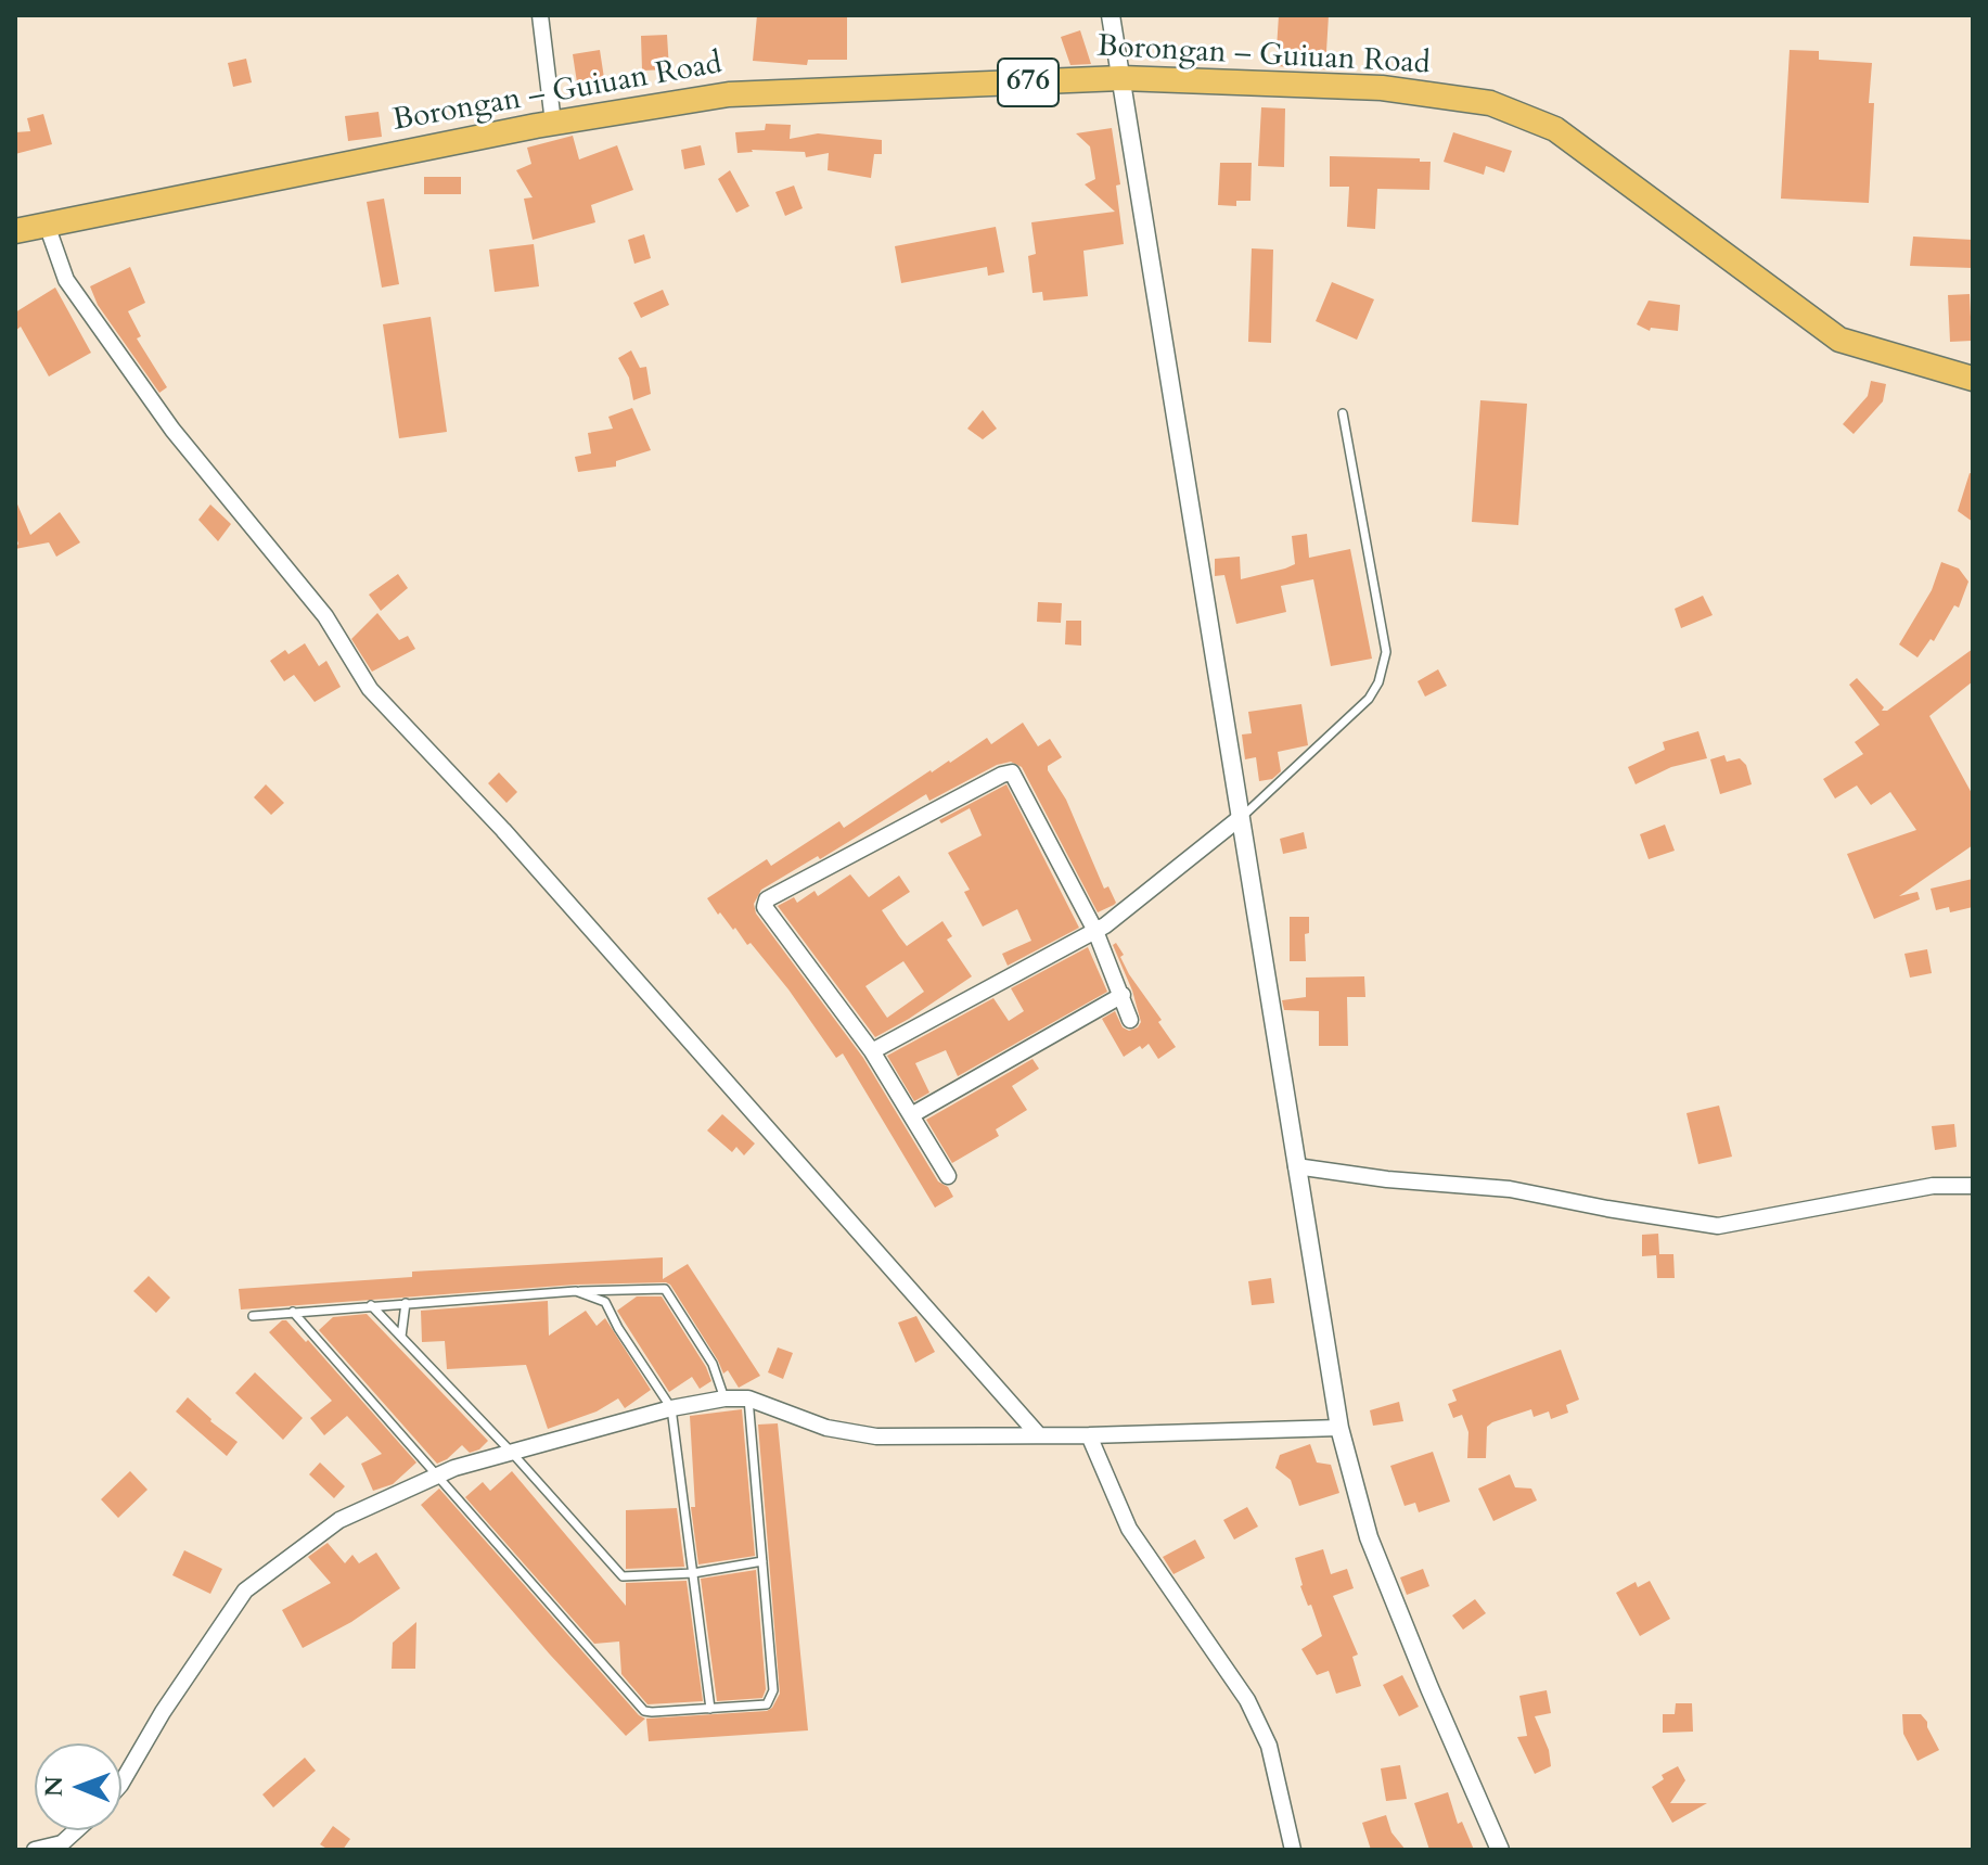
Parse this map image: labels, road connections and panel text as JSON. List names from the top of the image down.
{
  "streets": {
    "main road": ["Borongan – Guiuan Road", "676"]
  },
  "north": "left"
}
